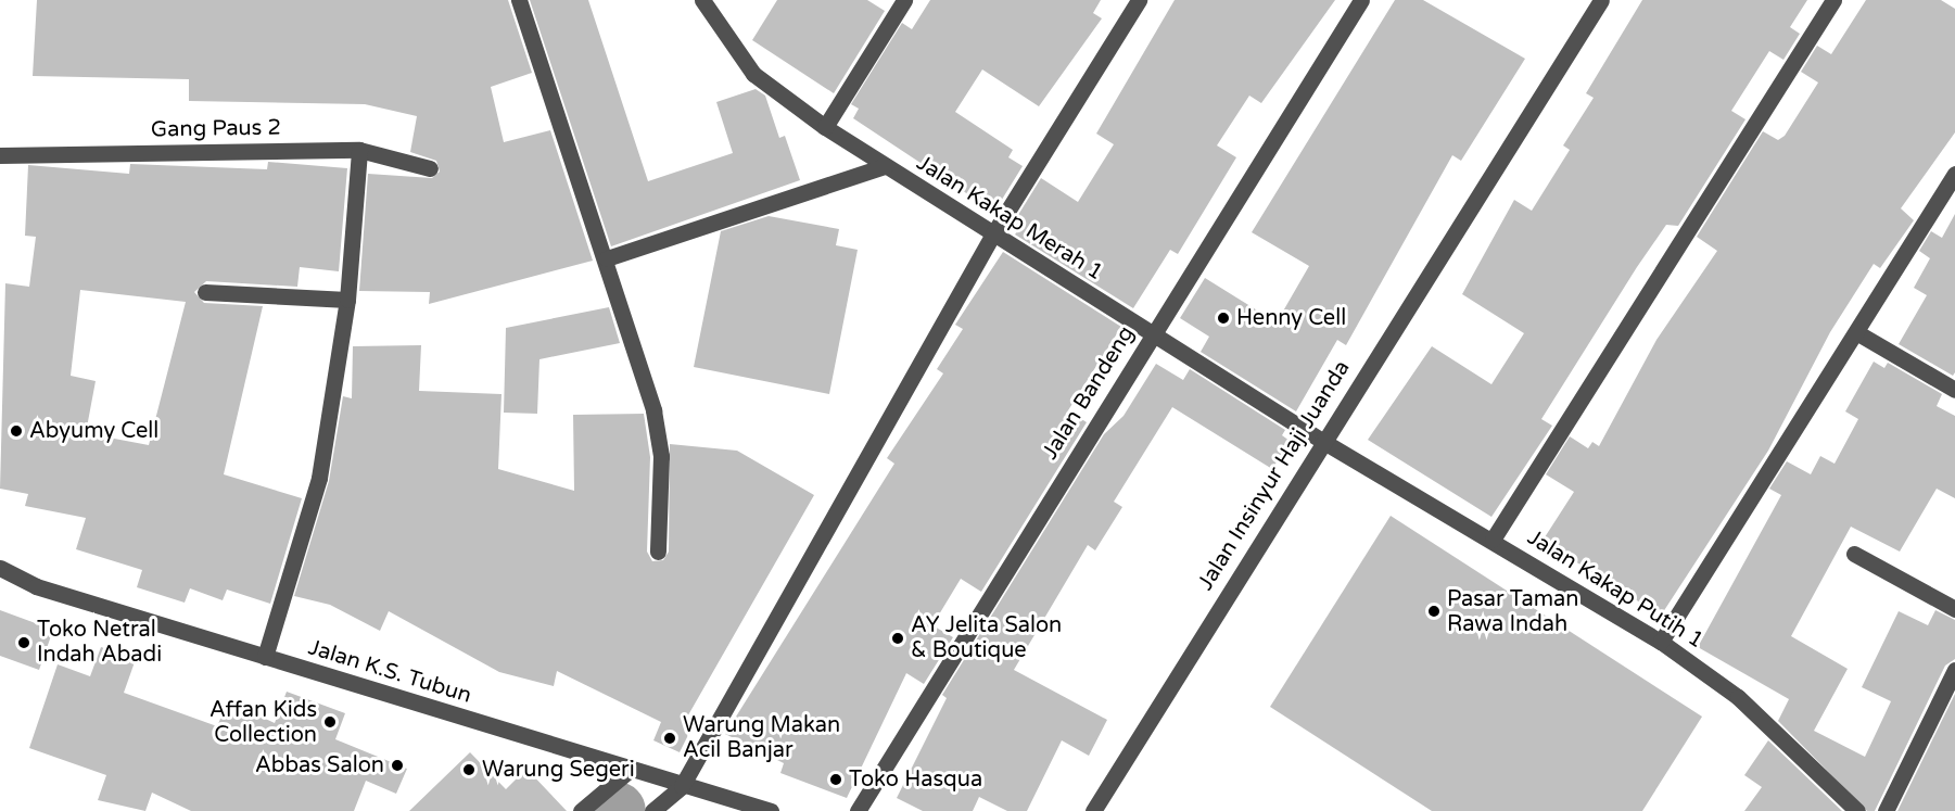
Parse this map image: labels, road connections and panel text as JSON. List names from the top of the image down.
{
  "streets": {
    "street": [
      "Gang Paus 2",
      "Jalan Kakap Merah 1",
      "Jalan Bandeng",
      "Jalan Insinyur Haji Juanda",
      "Jalan Kakap Putih 1",
      "Jalan K.S. Tubun"
    ]
  },
  "crossings": [
    ["Jalan Kakap Merah 1", "Jalan Bandeng"],
    ["Jalan Kakap Merah 1", "Jalan Insinyur Haji Juanda"],
    ["Jalan Kakap Merah 1", "Jalan Kakap Putih 1"],
    ["Jalan Insinyur Haji Juanda", "Jalan Kakap Putih 1"]
  ],
  "places": [
    "Henny Cell",
    "Abyumy Cell",
    "Pasar Taman Rawa Indah",
    "AY Jelita Salon & Boutique",
    "Toko Netral Indah Abadi",
    "Affan Kids Collection",
    "Warung Makan Acil Banjar",
    "Abbas Salon",
    "Warung Segeri",
    "Toko Hasqua"
  ]
}
